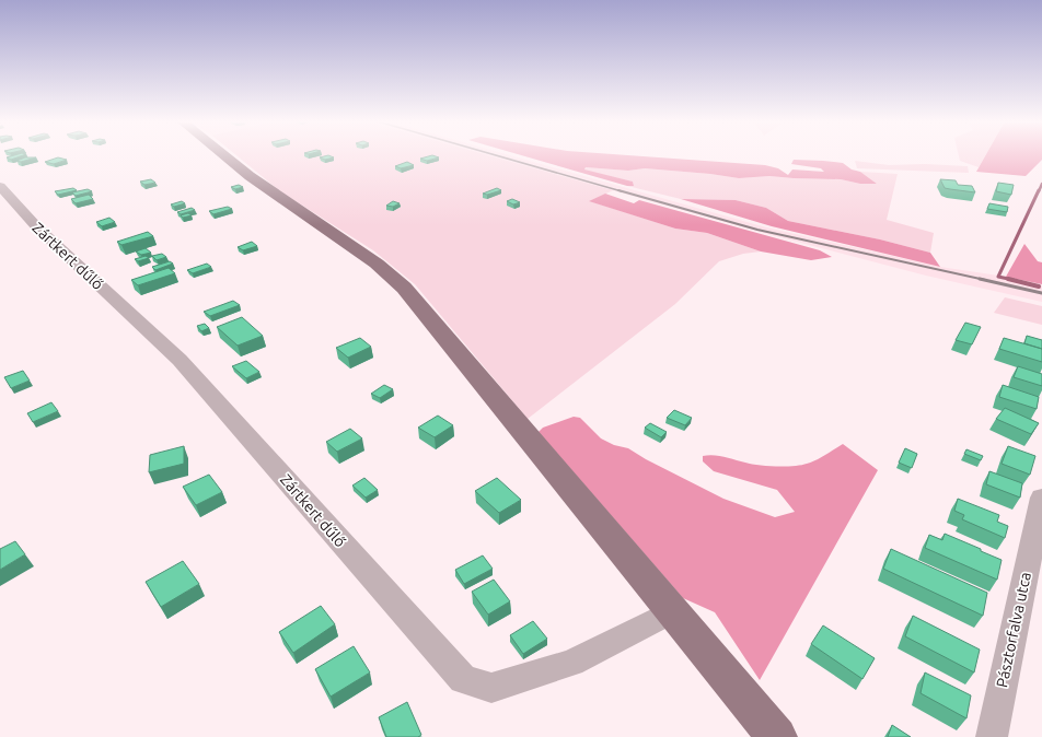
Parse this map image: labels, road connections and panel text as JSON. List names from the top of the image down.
{
  "streets": {
    "street": ["Zártkert dűlő", "Pásztorfalva utca"]
  }
}
